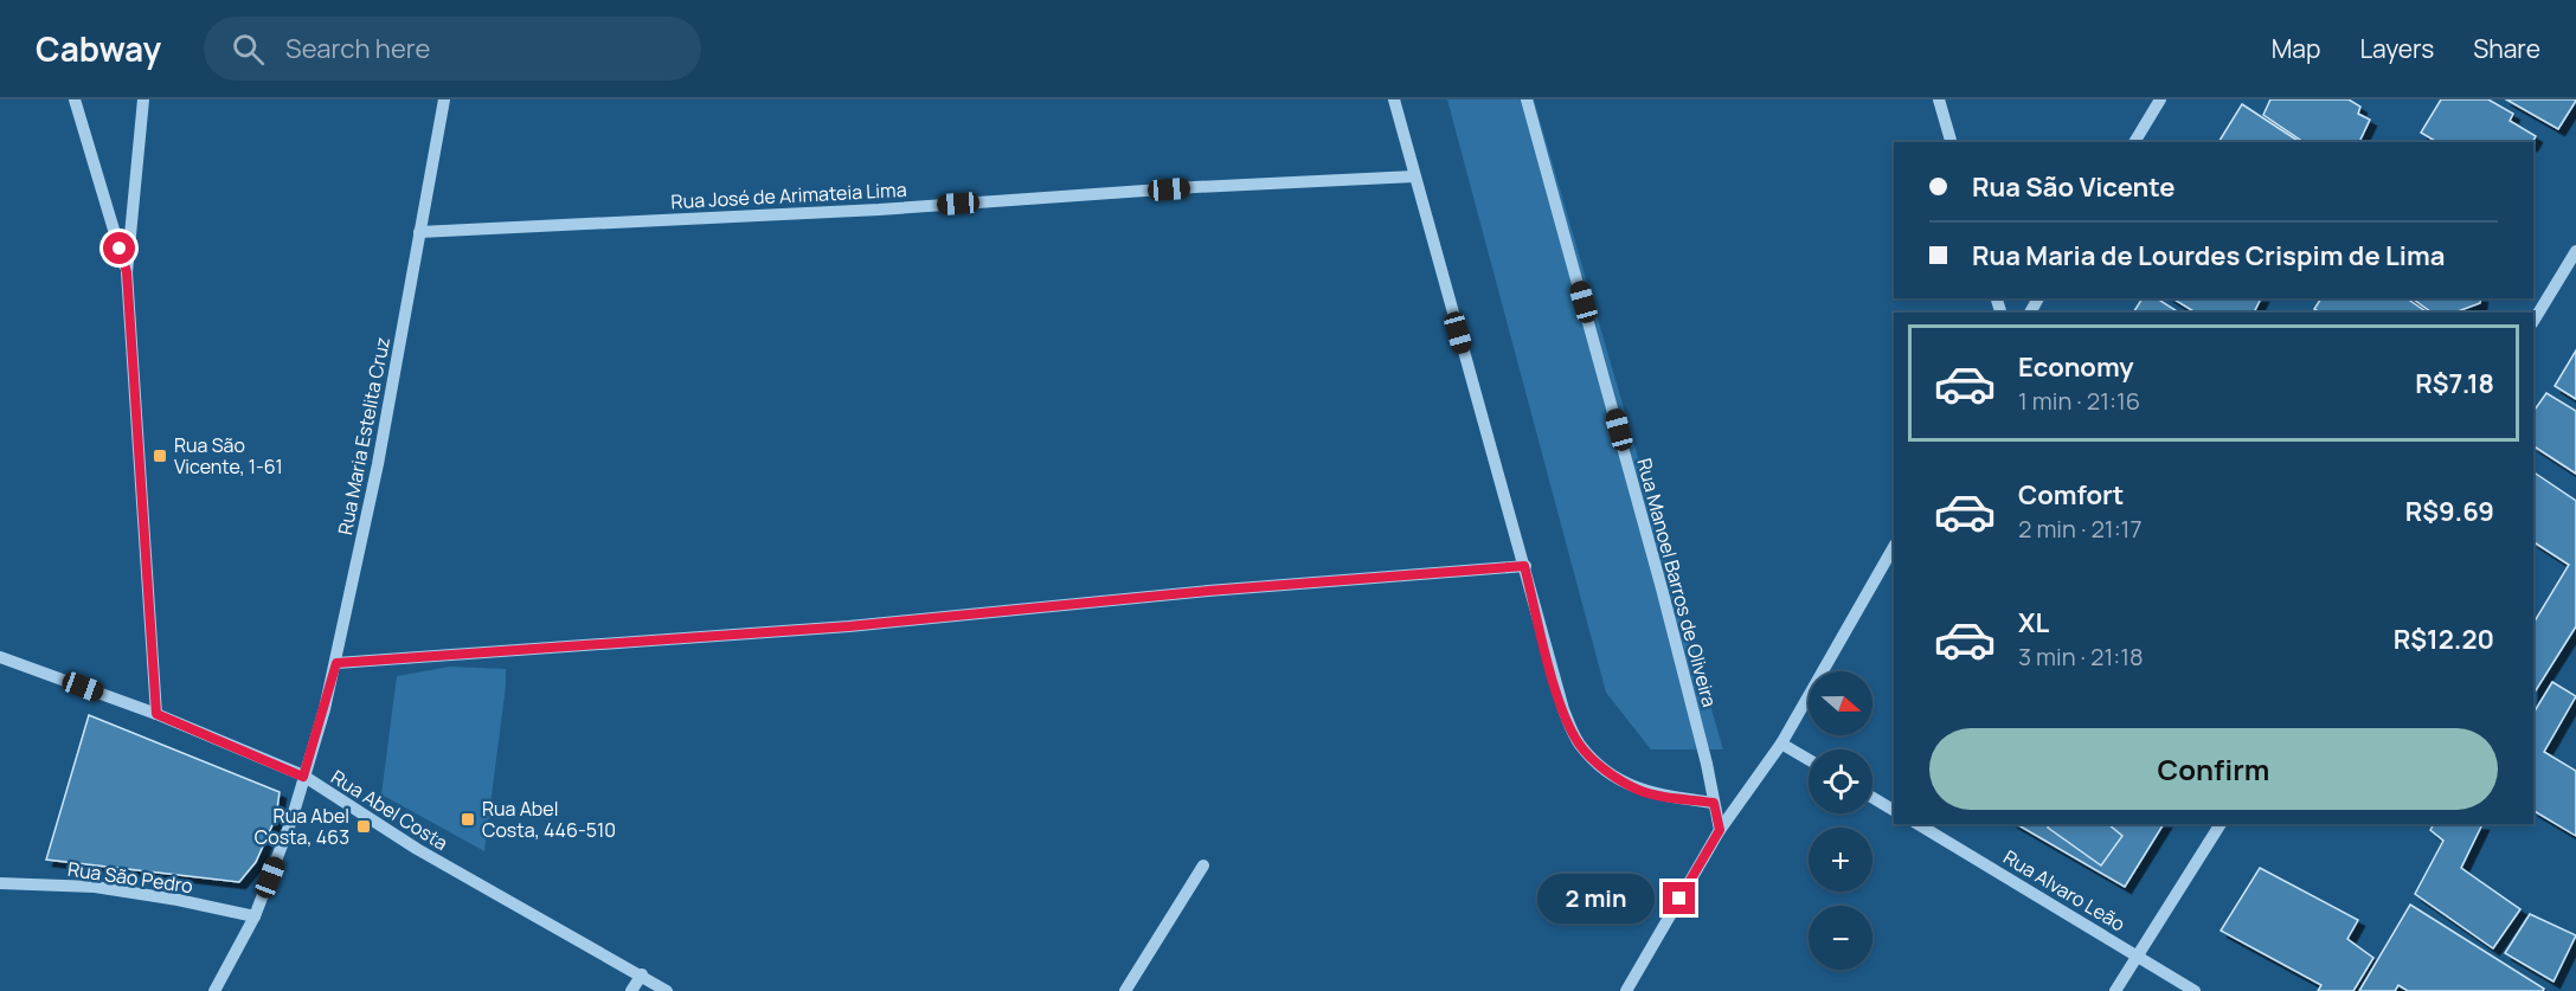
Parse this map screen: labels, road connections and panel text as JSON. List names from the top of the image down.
{
  "streets": {
    "street": [
      "Rua José de Arimateia Lima",
      "Rua Maria Estelita Cruz",
      "Rua Manoel Barros de Oliveira",
      "Rua Abel Costa",
      "Rua São Pedro",
      "Rua Alvaro Leão"
    ]
  },
  "crossings": [
    ["Rua José de Arimateia Lima", "Rua Maria Estelita Cruz"],
    ["Rua Maria Estelita Cruz", "Rua Abel Costa"],
    ["Rua Maria Estelita Cruz", "Rua São Pedro"]
  ],
  "places": {
    "transit": ["Rua São Vicente, 1-61", "Rua Abel Costa, 446-510", "Rua Abel Costa, 463"]
  },
  "north": "right",
  "page": {
    "header": "Cabway",
    "search": "Search here",
    "nav": ["Map", "Layers", "Share"],
    "banner": ["Rua São Vicente", "Rua Maria de Lourdes Crispim de Lima"],
    "list": [
      {
        "name": "Economy",
        "note": "1 min · 21:16",
        "value": "R$7.18"
      },
      {
        "name": "Comfort",
        "note": "2 min · 21:17",
        "value": "R$9.69"
      },
      {
        "name": "XL",
        "note": "3 min · 21:18",
        "value": "R$12.20"
      }
    ],
    "map_buttons": ["+", "−"],
    "buttons": "Confirm",
    "bubble": "2 min"
  }
}
